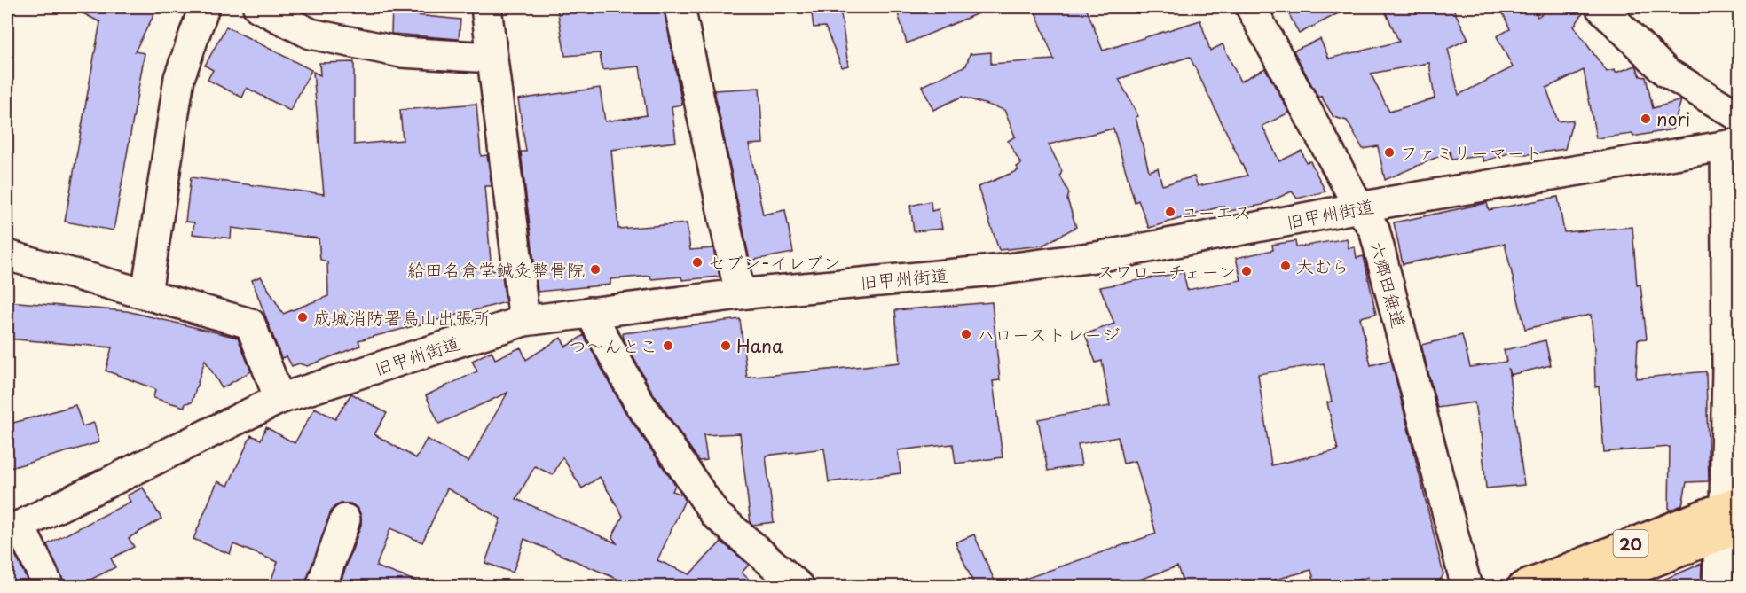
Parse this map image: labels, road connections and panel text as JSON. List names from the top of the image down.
{
  "streets": {
    "highway": ["20"],
    "street": ["旧甲州街道", "六郷田無道"]
  },
  "crossings": [
    ["旧甲州街道", "六郷田無道"]
  ],
  "places": [
    "nori",
    "ファミリーマート",
    "ユーエス",
    "セブン-イレブン",
    "大むら",
    "給田名倉堂鍼灸整骨院",
    "スワローチェーン",
    "成城消防署烏山出張所",
    "ハローストレージ",
    "つ～んとこ",
    "Hana"
  ]
}
